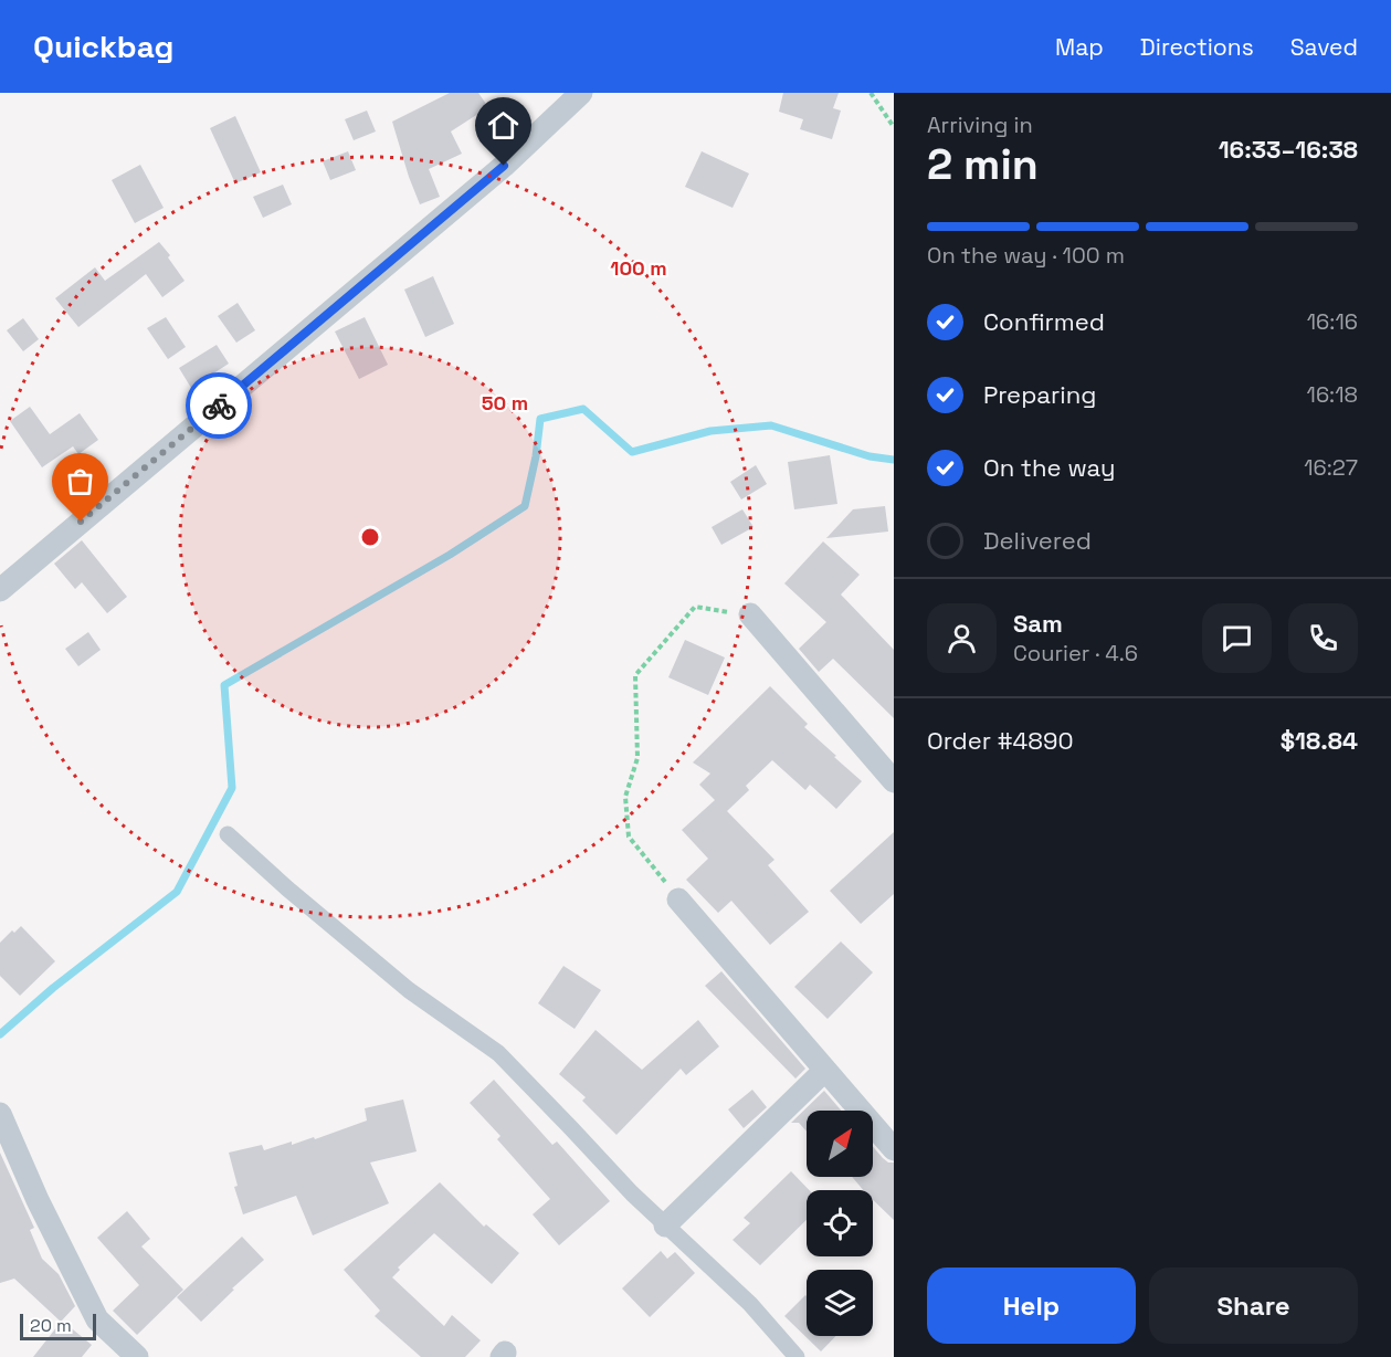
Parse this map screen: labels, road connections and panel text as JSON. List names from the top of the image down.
{
  "scale_bar": "20 m",
  "north": "top right",
  "page": {
    "header": "Quickbag",
    "nav": ["Map", "Directions", "Saved"],
    "heading": ["2 min", "Arriving in", "16:33–16:38"],
    "panel": [
      "Sam",
      "Courier · 4.6",
      "Order #4890",
      "$18.84"
    ],
    "bar": "On the way · 100 m",
    "list": [
      ["Confirmed", "16:16"],
      ["Preparing", "16:18"],
      ["On the way", "16:27"],
      "Delivered"
    ],
    "buttons": ["Help", "Share"],
    "scale": "20 m"
  },
  "rings": ["100 m", "50 m"]
}
